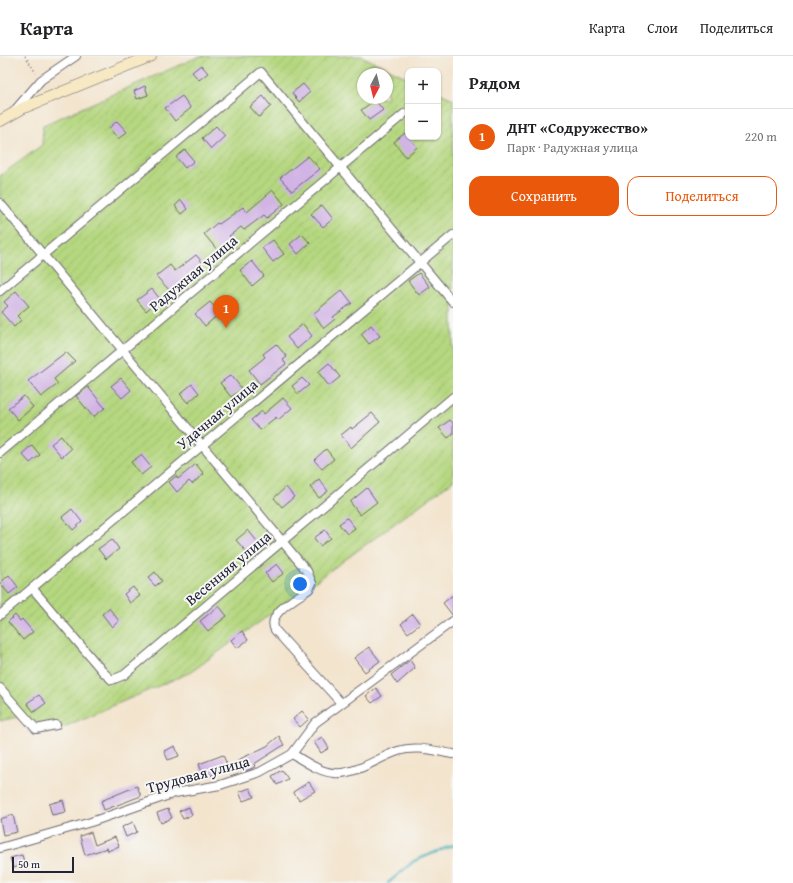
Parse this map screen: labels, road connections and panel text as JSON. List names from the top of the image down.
{
  "streets": {
    "street": [
      "Радужная улица",
      "Удачная улица",
      "Весенняя улица",
      "Трудовая улица"
    ]
  },
  "crossings": [
    ["Удачная улица", "Весенняя улица"]
  ],
  "scale_bar": "50 m",
  "north": "bottom",
  "page": {
    "header": "Карта",
    "nav": ["Карта", "Слои", "Поделиться"],
    "heading": "Рядом",
    "map_buttons": ["+", "−"],
    "list": [
      {
        "mark": "1",
        "name": "ДНТ «Содружество»",
        "note": "Парк · Радужная улица",
        "value": "220 m"
      }
    ],
    "buttons": ["Сохранить", "Поделиться"],
    "pins": "1",
    "scale": "50 m"
  }
}
